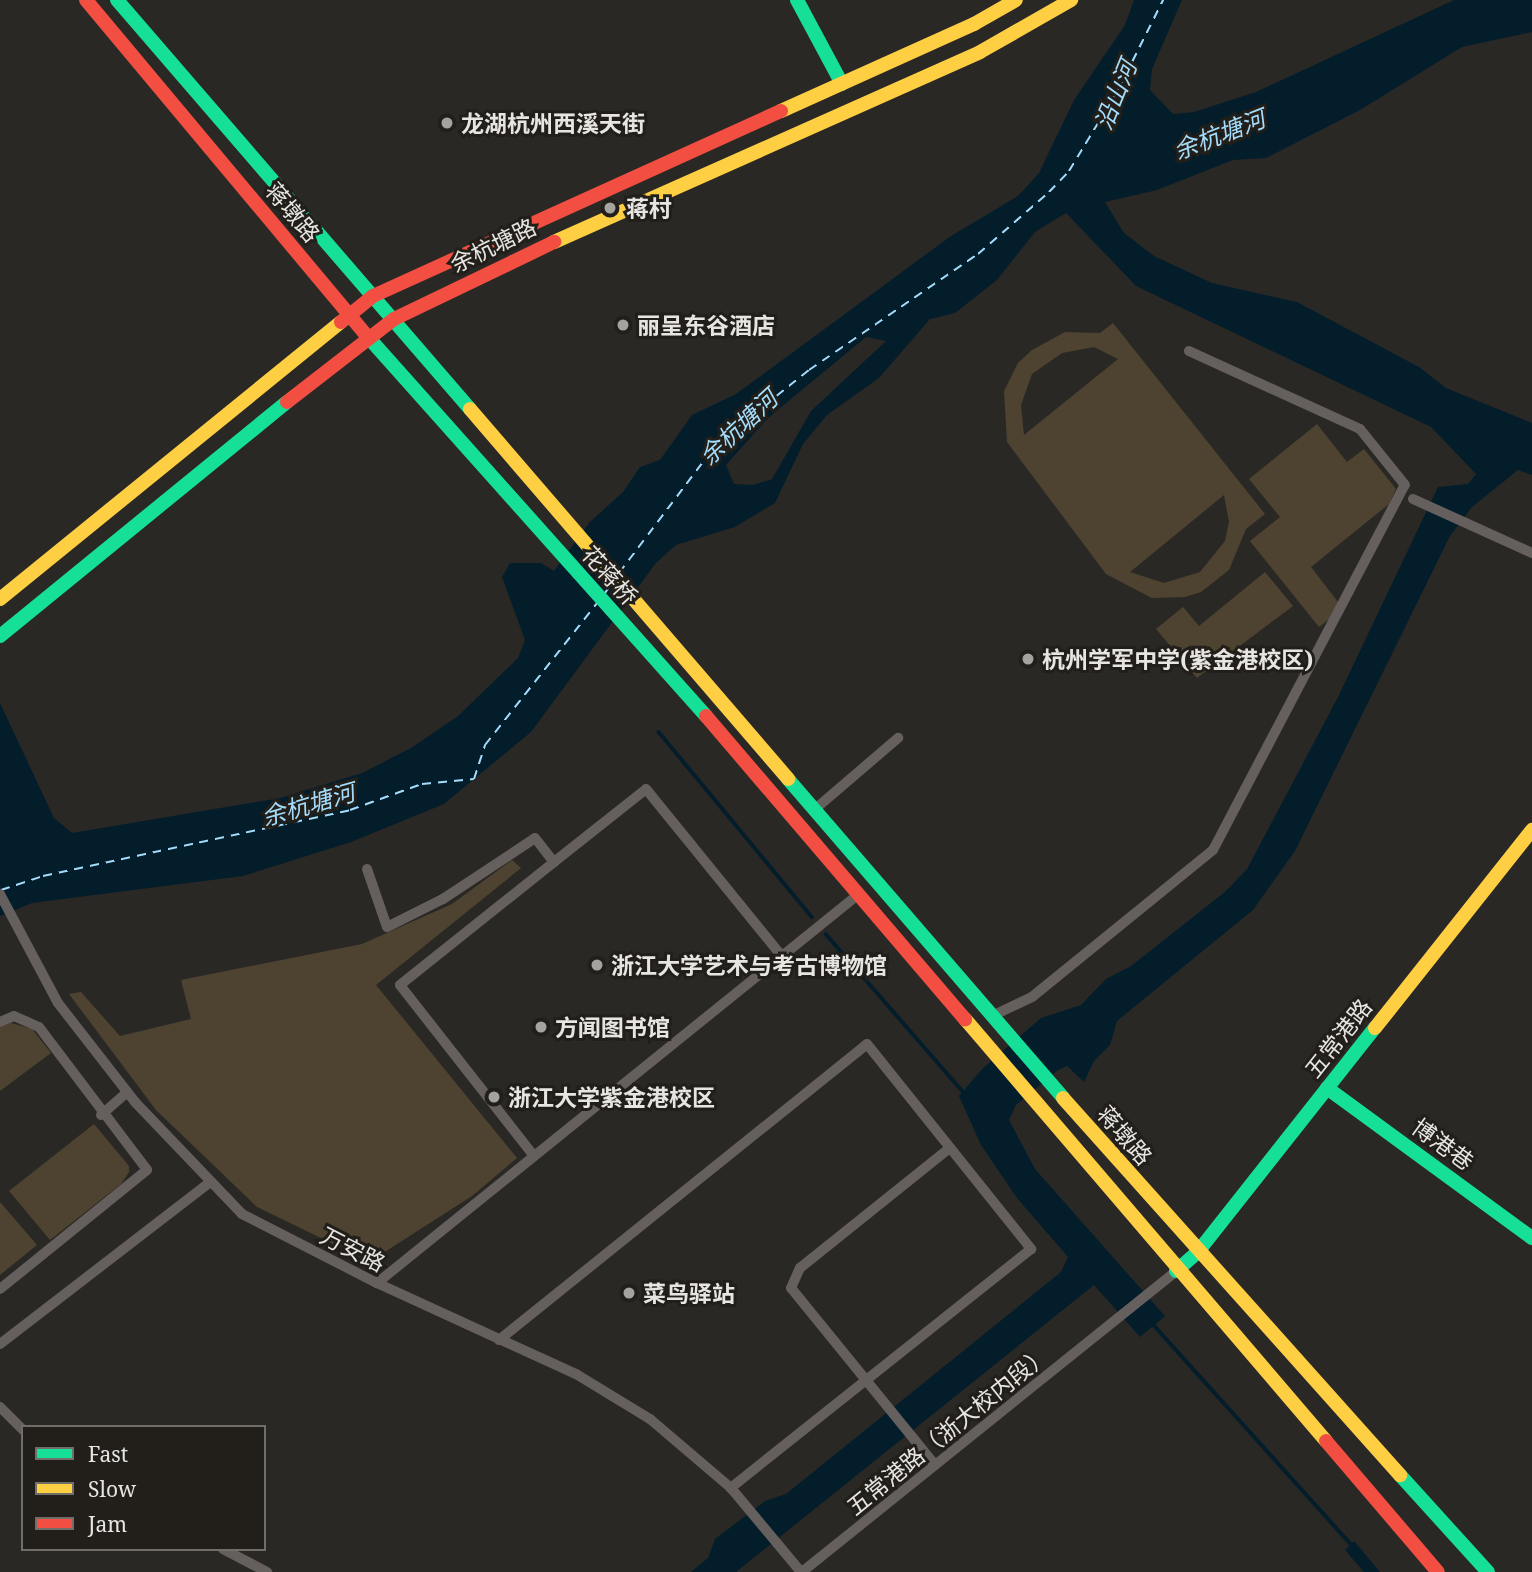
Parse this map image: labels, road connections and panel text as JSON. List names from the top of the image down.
{
  "streets": {
    "main road": [
      "蒋墩路",
      "余杭塘路",
      "花蒋桥",
      "五常港路",
      "博港巷"
    ],
    "street": ["万安路", "五常港路（浙大校内段）"]
  },
  "crossings": [
    ["蒋墩路", "余杭塘路"],
    ["蒋墩路", "花蒋桥"],
    ["蒋墩路", "五常港路"],
    ["五常港路", "博港巷"],
    ["五常港路", "五常港路（浙大校内段）"],
    ["万安路", "五常港路（浙大校内段）"]
  ],
  "water": ["沿山河", "余杭塘河"],
  "places": [
    "龙湖杭州西溪天街",
    "蒋村",
    "丽呈东谷酒店",
    "杭州学军中学(紫金港校区)",
    "浙江大学艺术与考古博物馆",
    "方闻图书馆",
    "浙江大学紫金港校区",
    "菜鸟驿站"
  ],
  "legend": ["Fast", "Slow", "Jam"]
}
